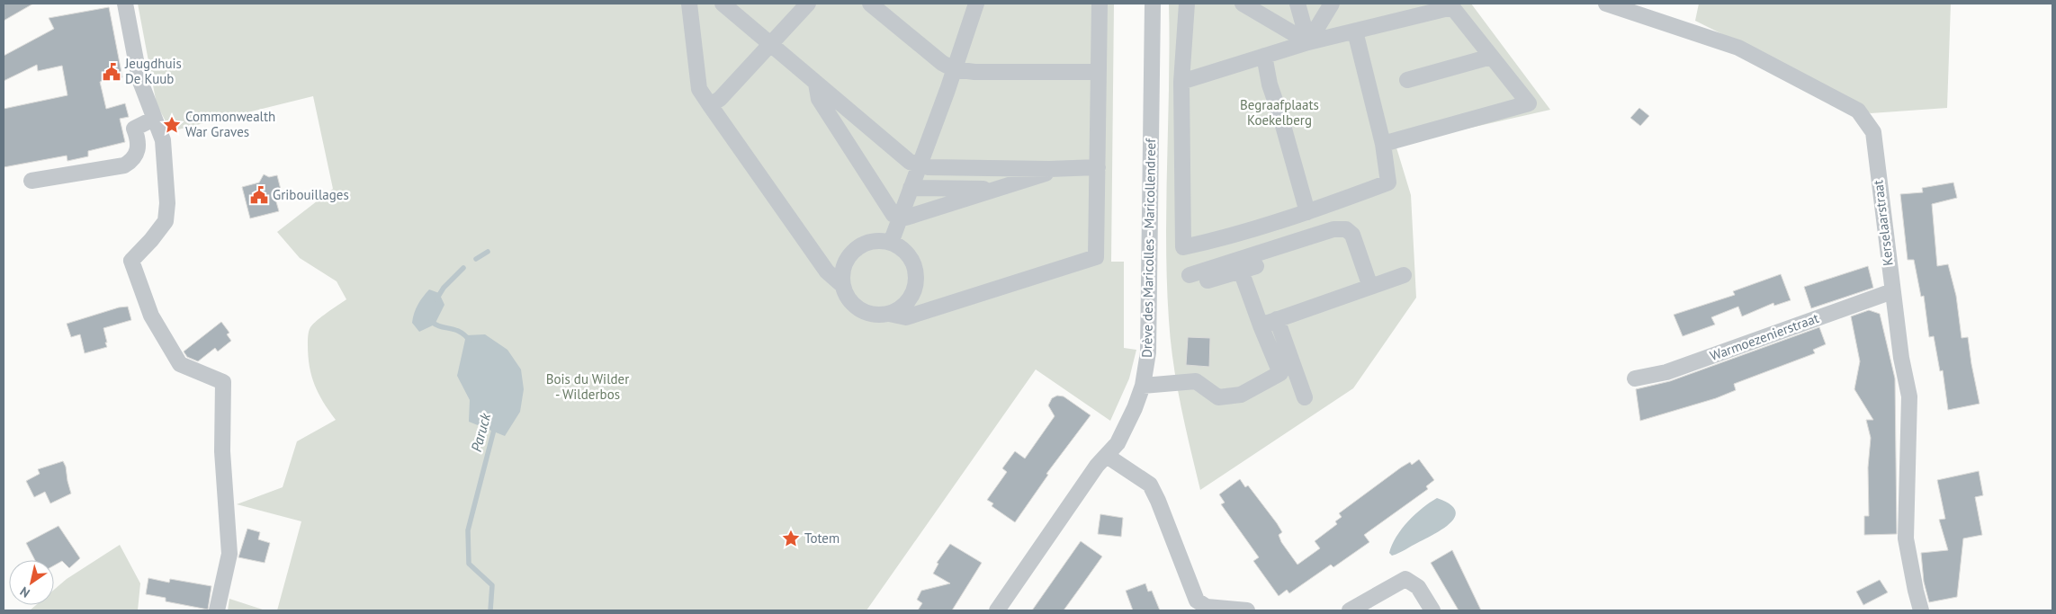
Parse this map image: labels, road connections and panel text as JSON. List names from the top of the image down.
{
  "streets": {
    "street": ["Kerselaarstraat", "Drève des Maricolles - Maricollendreef", "Warmoezenierstraat"]
  },
  "crossings": [
    ["Kerselaarstraat", "Warmoezenierstraat"]
  ],
  "water": ["Paruck"],
  "parks": ["Begraafplaats Koekelberg", "Bois du Wilder - Wilderbos"],
  "places": {
    "public building": ["Jeugdhuis De Kuub", "Gribouillages"],
    "place": ["Commonwealth War Graves", "Totem"]
  },
  "north": "bottom left"
}
